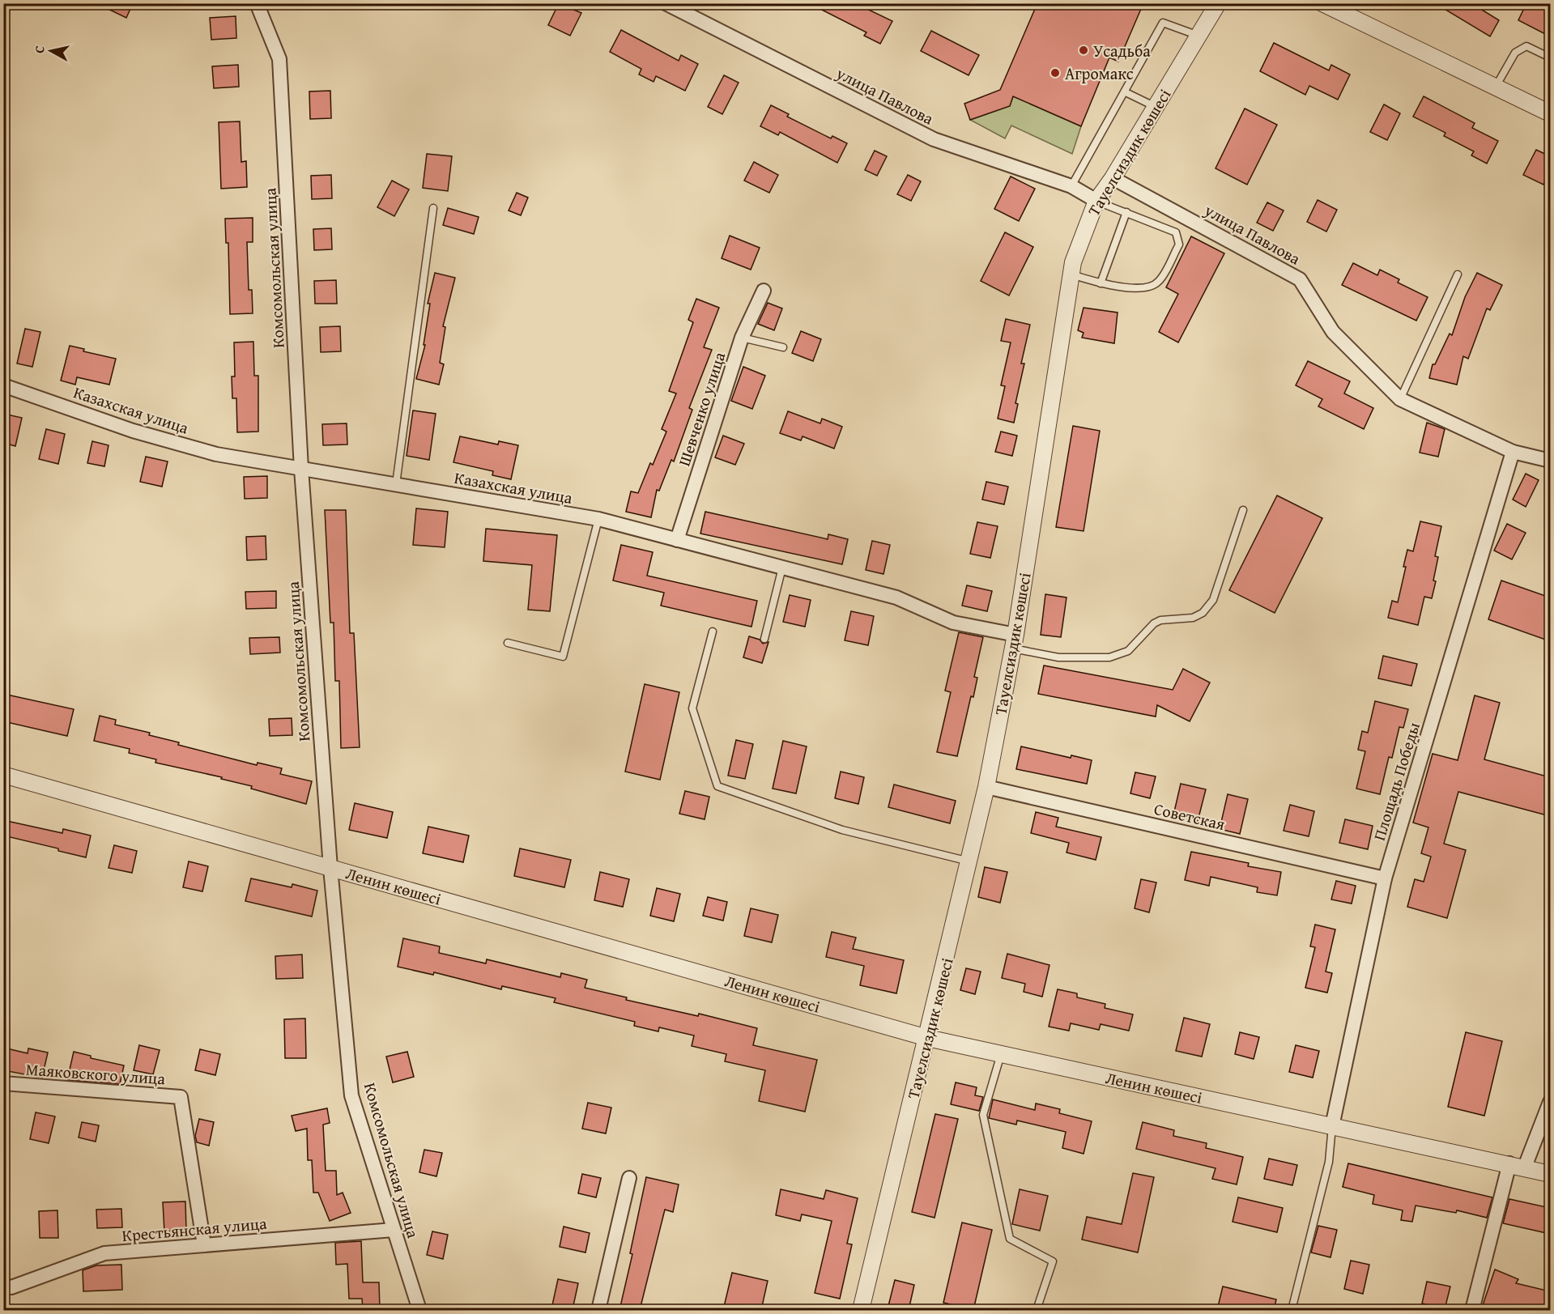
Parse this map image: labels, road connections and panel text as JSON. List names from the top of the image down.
{
  "streets": {
    "street": [
      "улица Павлова",
      "Тауелсиздик көшесі",
      "Комсомольская улица",
      "Шевченко улица",
      "Казахская улица",
      "Площадь Победы",
      "Советская",
      "Ленин көшесі",
      "Маяковского улица",
      "Крестьянская улица"
    ]
  },
  "crossings": [
    ["улица Павлова", "Тауелсиздик көшесі"],
    ["улица Павлова", "Площадь Победы"],
    ["Тауелсиздик көшесі", "Казахская улица"],
    ["Тауелсиздик көшесі", "Советская"],
    ["Тауелсиздик көшесі", "Ленин көшесі"],
    ["Комсомольская улица", "Казахская улица"],
    ["Комсомольская улица", "Ленин көшесі"],
    ["Комсомольская улица", "Крестьянская улица"],
    ["Шевченко улица", "Казахская улица"],
    ["Площадь Победы", "Советская"],
    ["Площадь Победы", "Ленин көшесі"],
    ["Маяковского улица", "Крестьянская улица"]
  ],
  "places": ["Усадьба", "Агромакс"],
  "north": "left"
}
